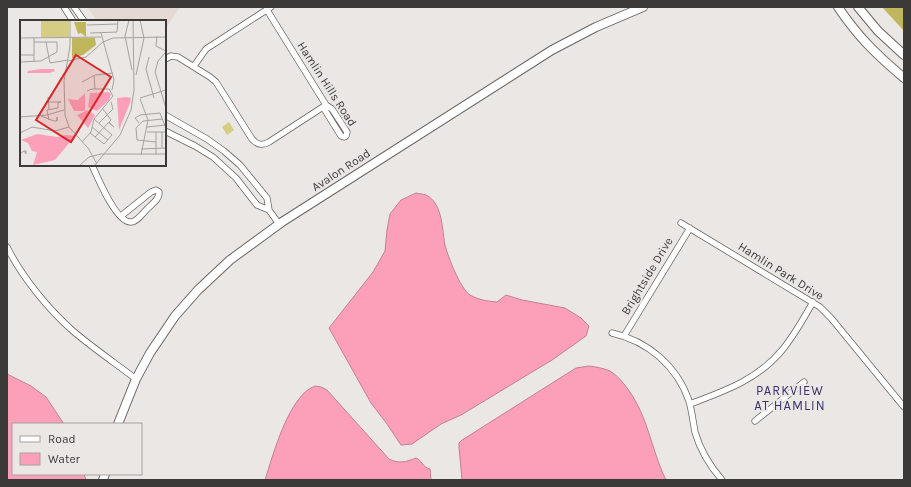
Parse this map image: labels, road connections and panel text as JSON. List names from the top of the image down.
{
  "streets": {
    "main road": ["Avalon Road"],
    "street": ["Hamlin Hills Road", "Hamlin Park Drive", "Brightside Drive"]
  },
  "crossings": [
    ["Hamlin Park Drive", "Brightside Drive"]
  ],
  "districts": ["PARKVIEW AT HAMLIN"],
  "legend": ["Road", "Water"]
}
